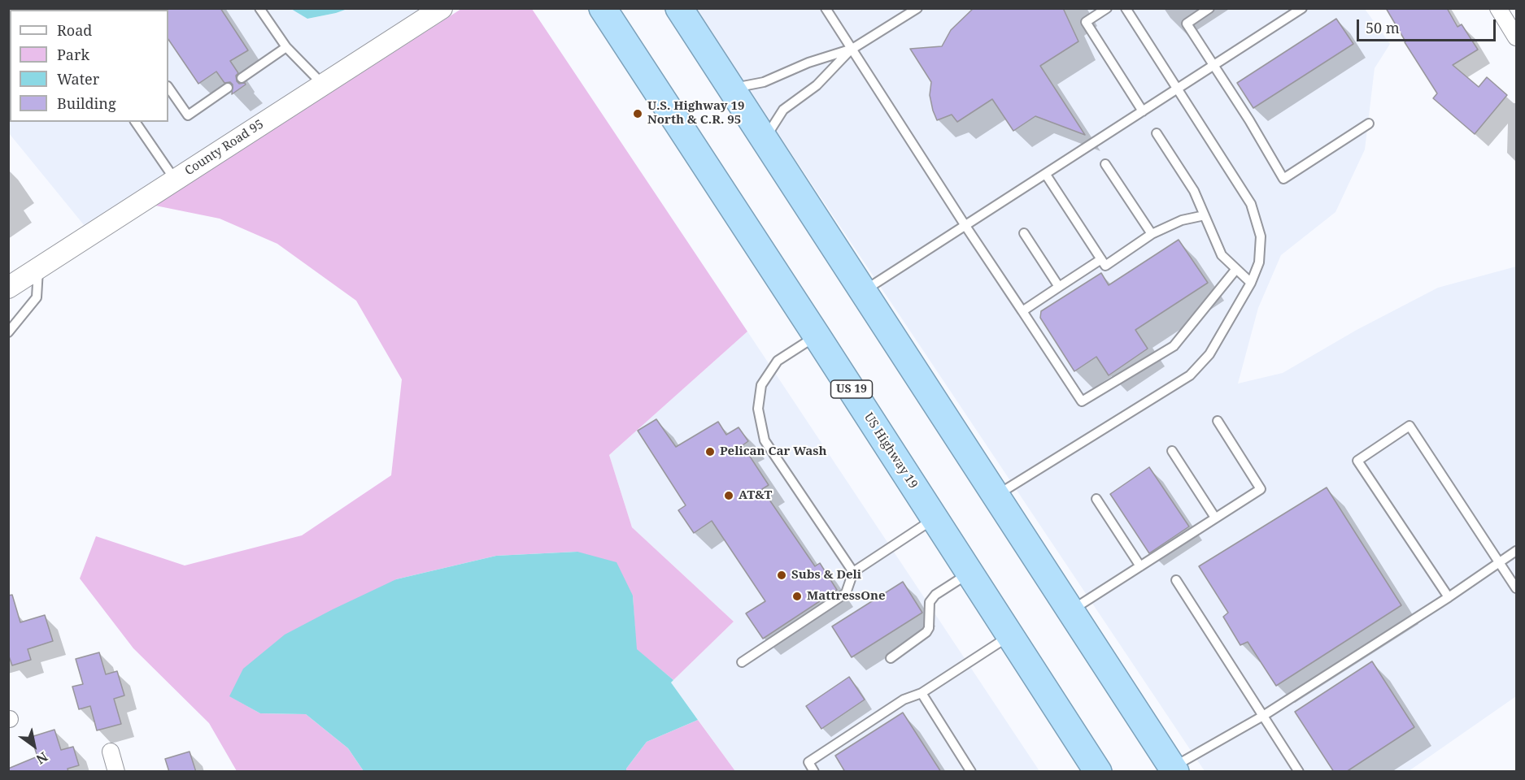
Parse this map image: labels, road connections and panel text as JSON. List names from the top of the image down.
{
  "streets": {
    "highway": ["US 19", "US Highway 19"],
    "street": ["County Road 95"]
  },
  "places": [
    "U.S. Highway 19 North & C.R. 95",
    "Pelican Car Wash",
    "AT&T",
    "Subs & Deli",
    "MattressOne"
  ],
  "legend": [
    "Road",
    "Park",
    "Water",
    "Building"
  ],
  "scale_bar": "50 m",
  "north": "bottom right"
}
